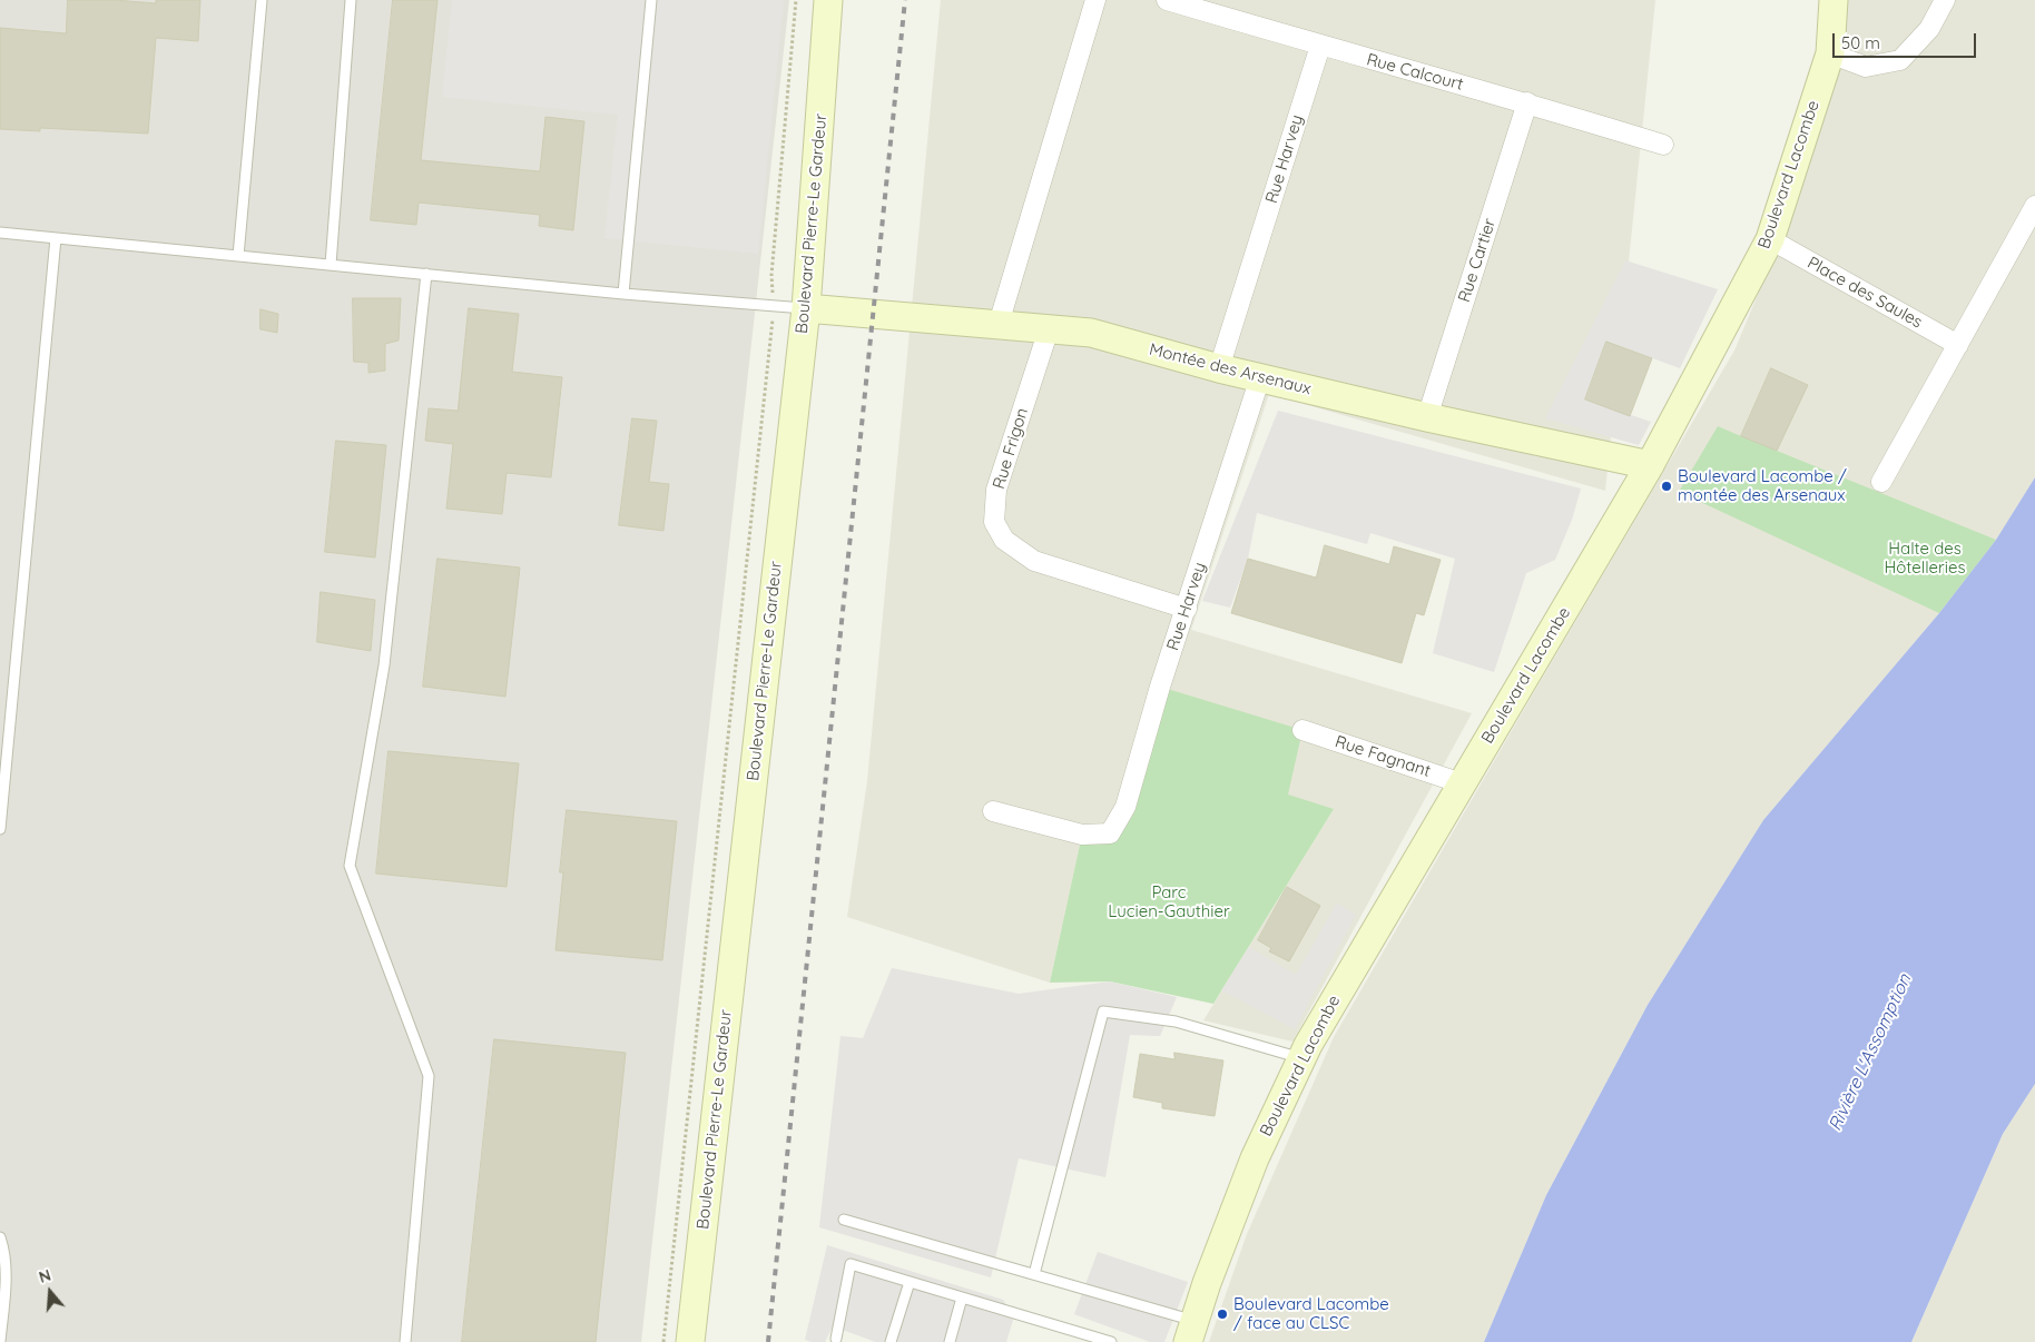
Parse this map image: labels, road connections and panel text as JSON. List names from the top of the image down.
{
  "streets": {
    "street": [
      "Rue Calcourt",
      "Rue Harvey",
      "Boulevard Lacombe",
      "Boulevard Pierre-Le Gardeur",
      "Rue Cartier",
      "Place des Saules",
      "Montée des Arsenaux",
      "Rue Frigon",
      "Rue Fagnant"
    ]
  },
  "crossings": [
    ["Rue Calcourt", "Rue Harvey"],
    ["Rue Calcourt", "Rue Cartier"],
    ["Rue Harvey", "Montée des Arsenaux"],
    ["Rue Harvey", "Rue Frigon"],
    ["Boulevard Lacombe", "Place des Saules"],
    ["Boulevard Lacombe", "Montée des Arsenaux"],
    ["Boulevard Lacombe", "Rue Fagnant"],
    ["Boulevard Pierre-Le Gardeur", "Montée des Arsenaux"],
    ["Rue Cartier", "Montée des Arsenaux"],
    ["Montée des Arsenaux", "Rue Frigon"]
  ],
  "water": ["Rivière L'Assomption"],
  "parks": ["Halte des Hôtelleries", "Parc Lucien-Gauthier"],
  "places": ["Boulevard Lacombe / montée des Arsenaux", "Boulevard Lacombe / face au CLSC"],
  "scale_bar": "50 m",
  "north": "top"
}
